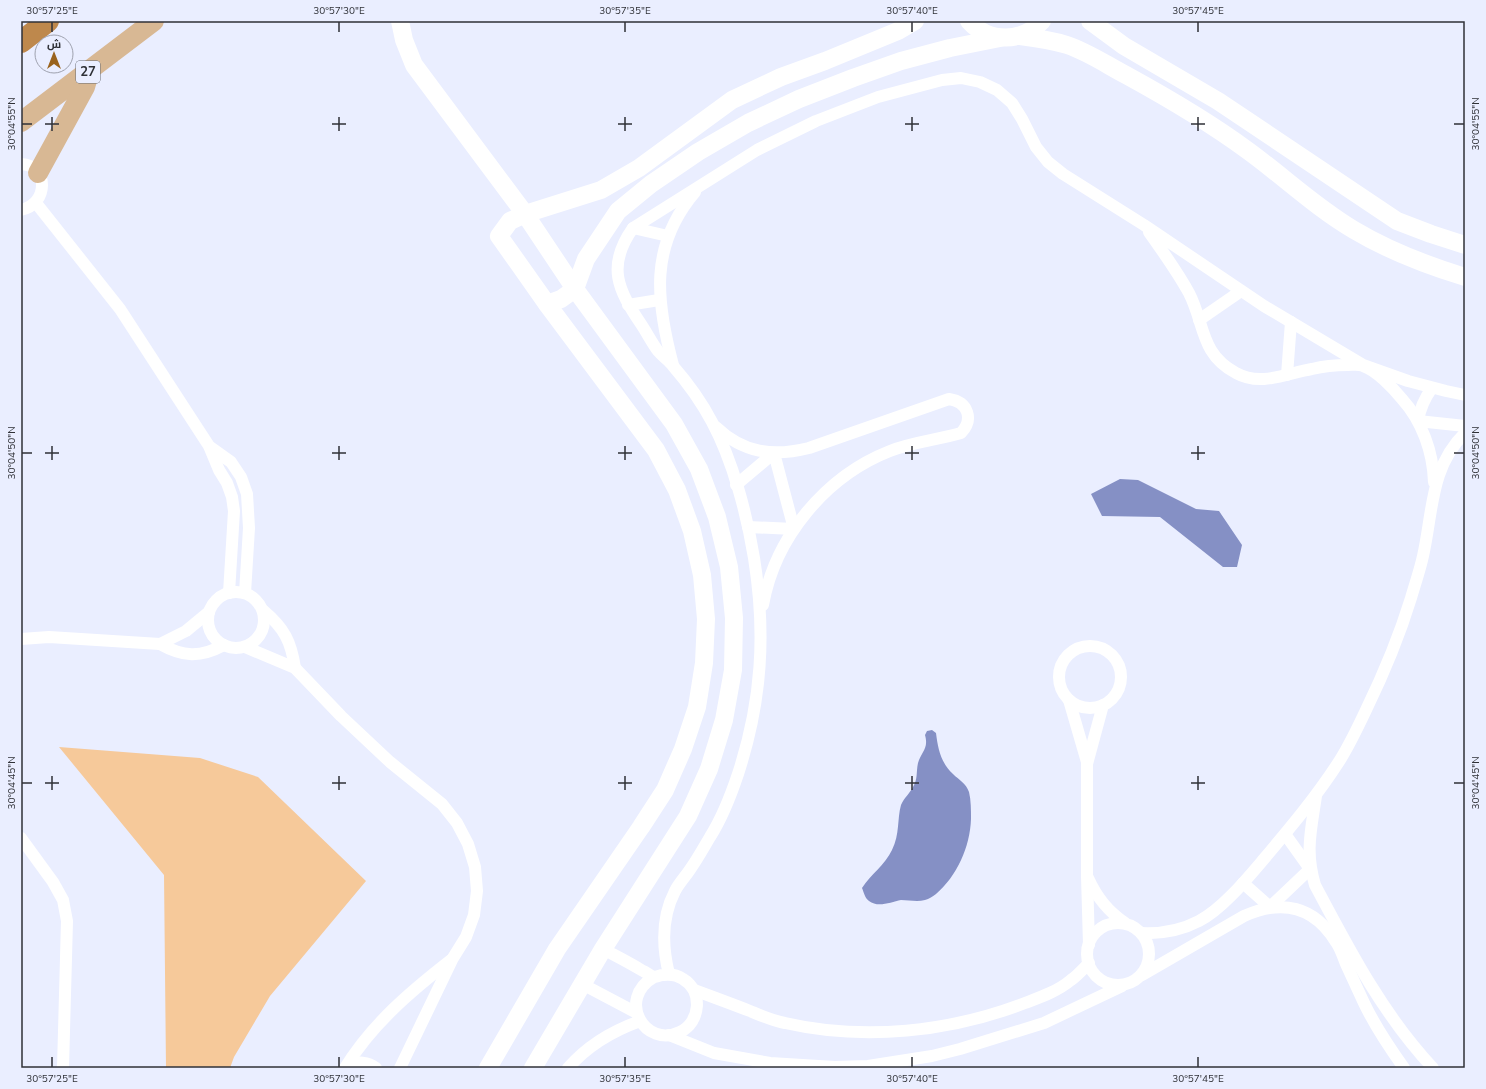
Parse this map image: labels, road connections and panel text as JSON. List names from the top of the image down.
{
  "streets": {
    "main road": ["27"]
  },
  "north": "top",
  "coordinates": [
    "30°57'25\"E",
    "30°57'30\"E",
    "30°57'35\"E",
    "30°57'40\"E",
    "30°57'45\"E",
    "30°04'55\"N",
    "30°04'50\"N",
    "30°04'45\"N"
  ]
}
